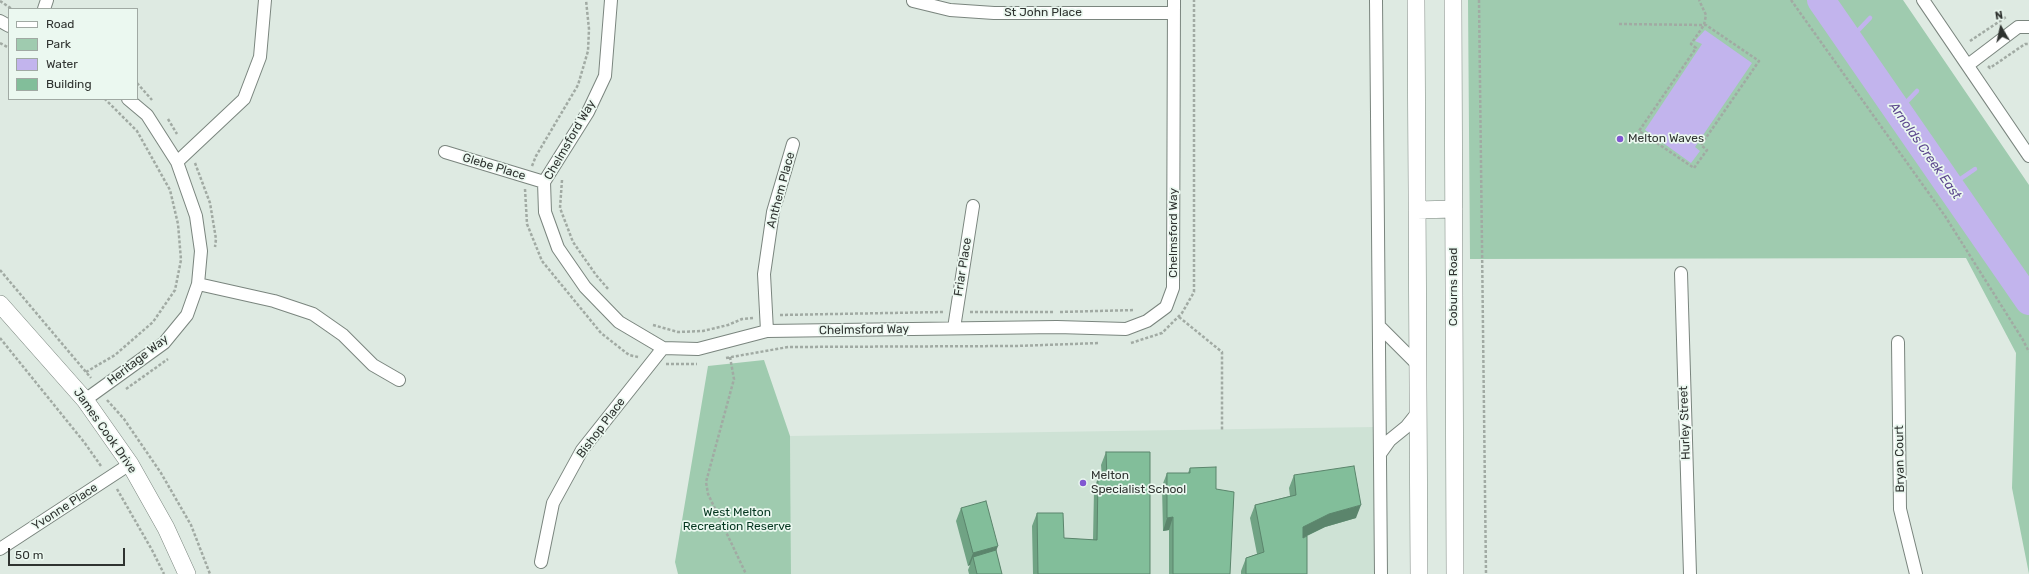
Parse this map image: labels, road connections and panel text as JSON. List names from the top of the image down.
{
  "streets": {
    "street": [
      "St John Place",
      "Chelmsford Way",
      "Glebe Place",
      "Anthem Place",
      "Friar Place",
      "Coburns Road",
      "Heritage Way",
      "Hurley Street",
      "Bishop Place",
      "James Cook Drive",
      "Bryan Court",
      "Yvonne Place"
    ]
  },
  "crossings": [
    ["St John Place", "Chelmsford Way"],
    ["Chelmsford Way", "Glebe Place"],
    ["Chelmsford Way", "Anthem Place"],
    ["Chelmsford Way", "Friar Place"],
    ["Chelmsford Way", "Bishop Place"],
    ["Heritage Way", "James Cook Drive"],
    ["James Cook Drive", "Yvonne Place"]
  ],
  "water": ["Arnolds Creek East"],
  "parks": ["West Melton Recreation Reserve"],
  "places": ["Melton Waves", "Melton Specialist School"],
  "legend": [
    "Road",
    "Park",
    "Water",
    "Building"
  ],
  "scale_bar": "50 m",
  "north": "top"
}
